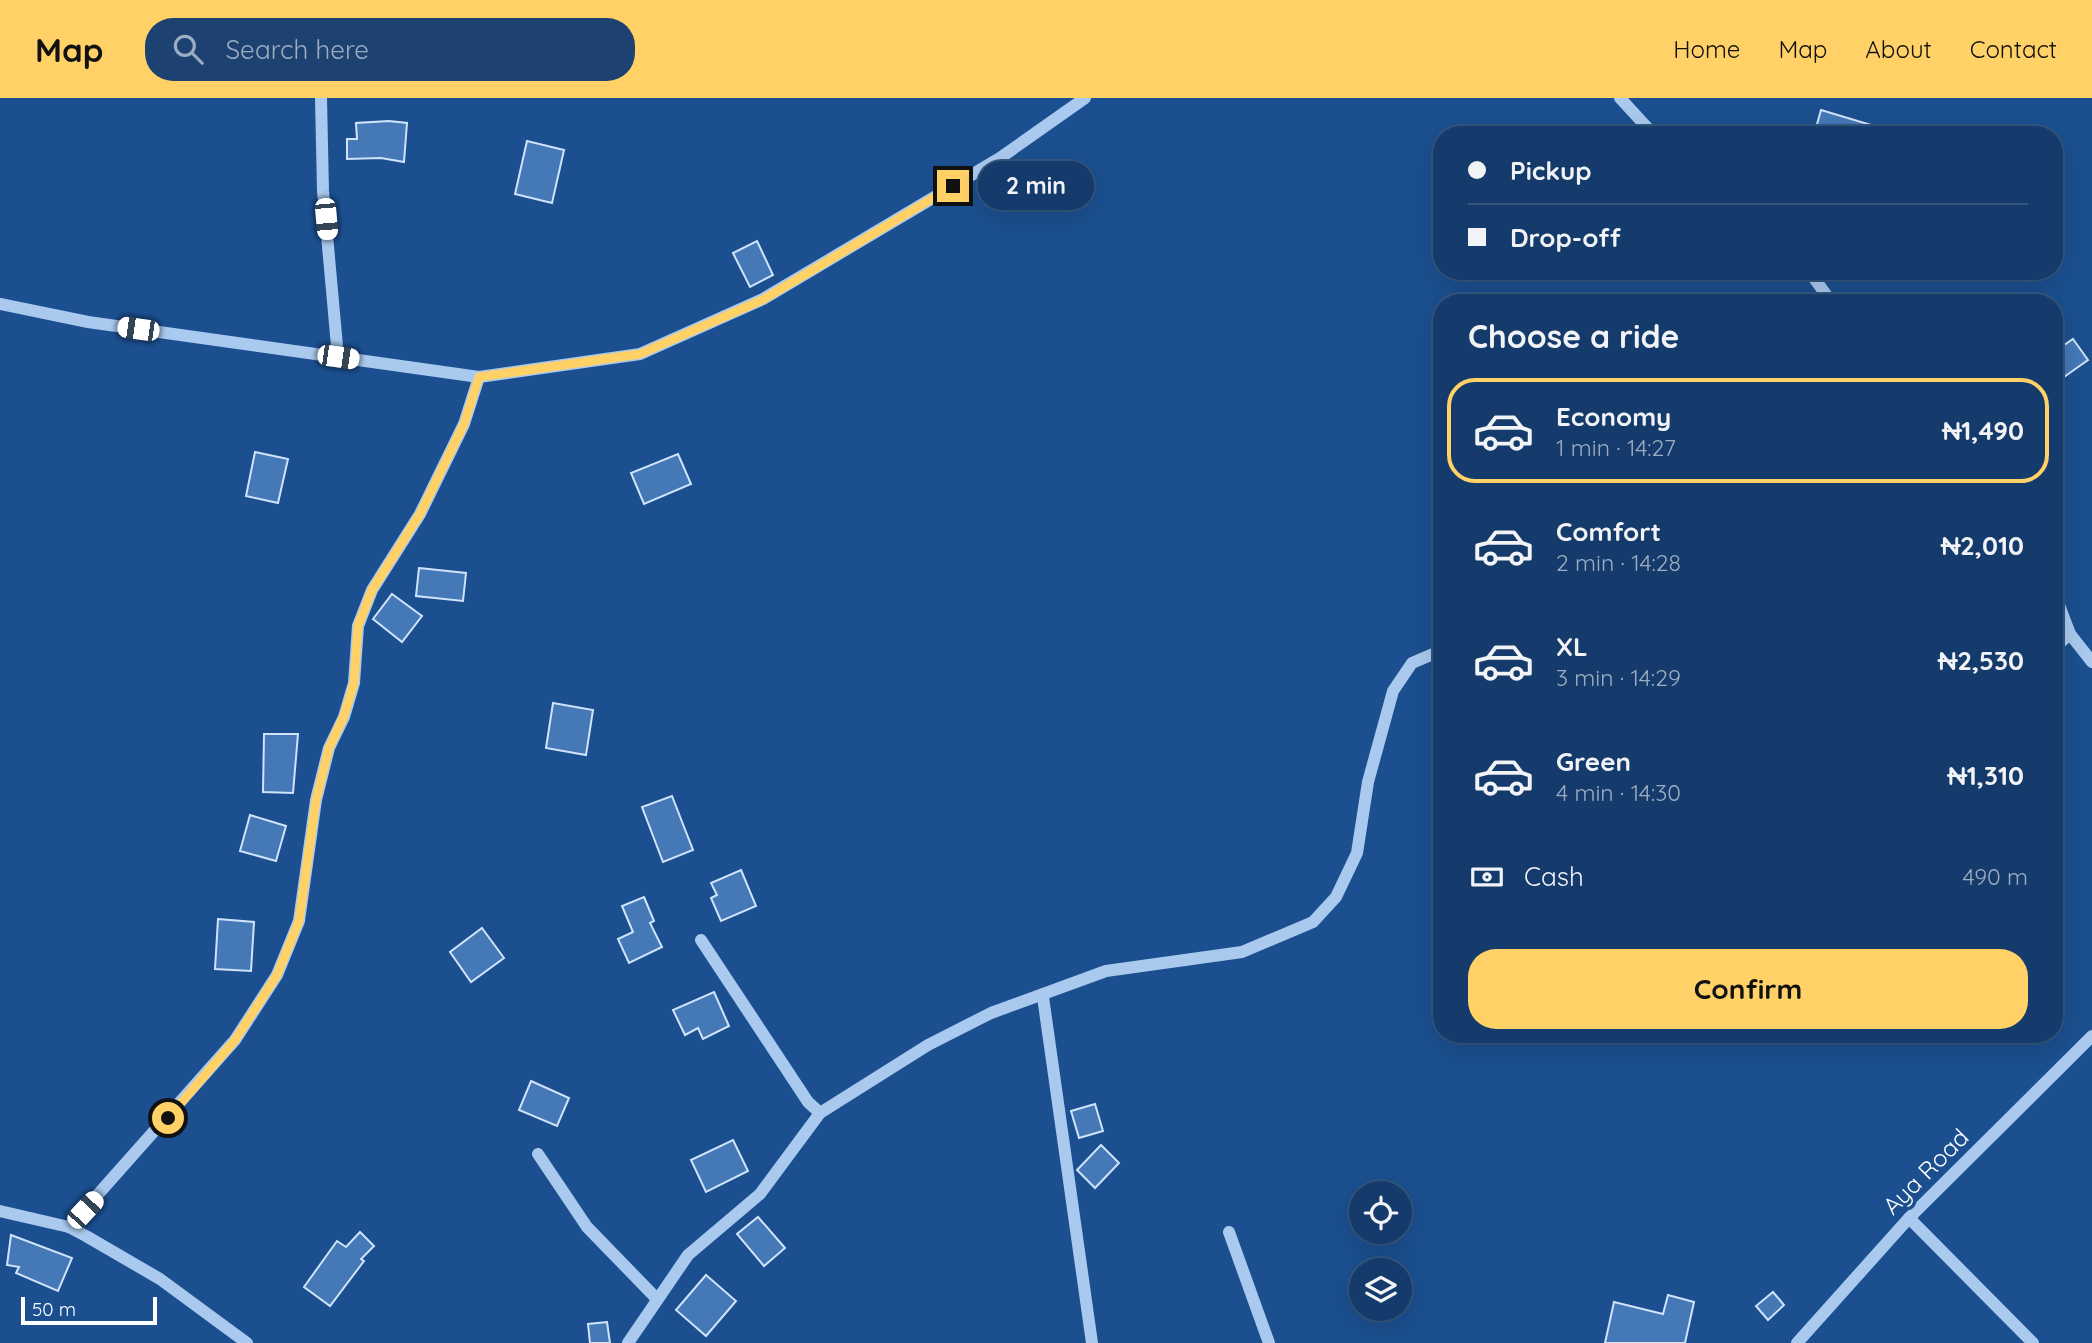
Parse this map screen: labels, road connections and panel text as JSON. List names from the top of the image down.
{
  "streets": {
    "street": ["Aya Road"]
  },
  "scale_bar": "50 m",
  "page": {
    "header": "Map",
    "search": "Search here",
    "nav": [
      "Home",
      "Map",
      "About",
      "Contact"
    ],
    "banner": ["Pickup", "Drop-off"],
    "bubble": "2 min",
    "heading": "Choose a ride",
    "list": [
      {
        "name": "Economy",
        "note": "1 min · 14:27",
        "value": "₦1,490"
      },
      {
        "name": "Comfort",
        "note": "2 min · 14:28",
        "value": "₦2,010"
      },
      {
        "name": "XL",
        "note": "3 min · 14:29",
        "value": "₦2,530"
      },
      {
        "name": "Green",
        "note": "4 min · 14:30",
        "value": "₦1,310"
      }
    ],
    "pay": ["Cash", "490 m"],
    "buttons": "Confirm",
    "scale": "50 m"
  }
}
